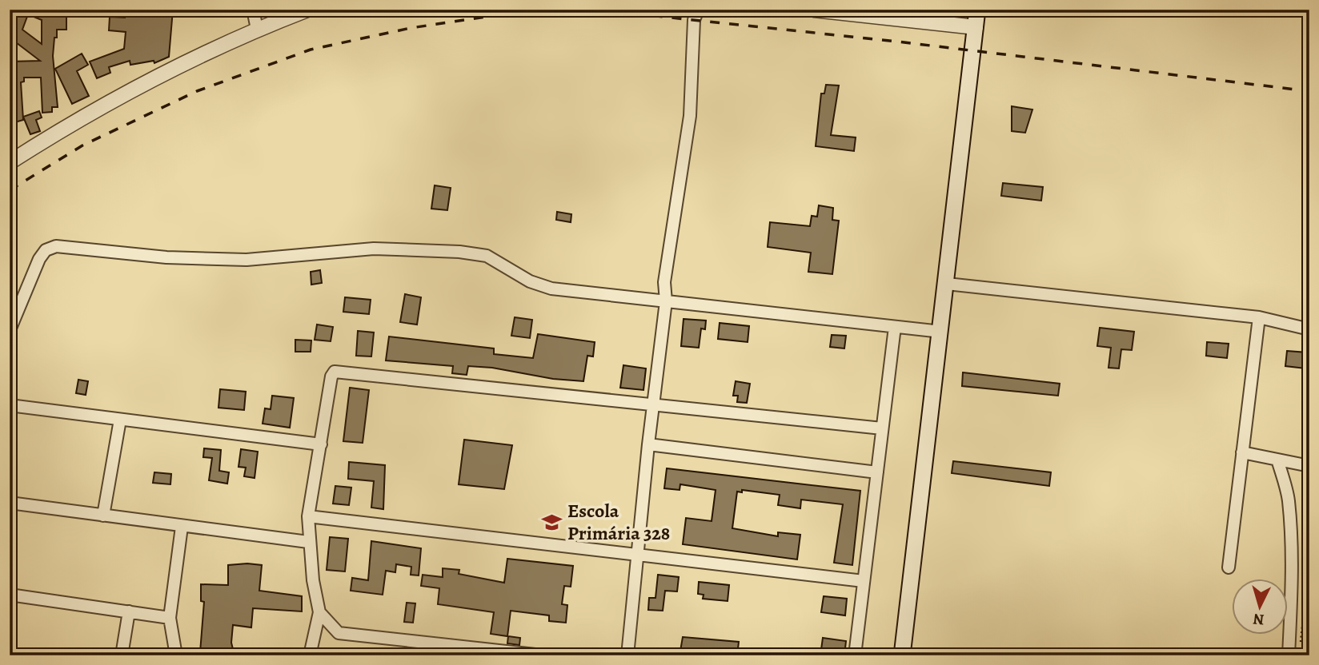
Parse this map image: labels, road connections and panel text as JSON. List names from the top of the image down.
{
  "places": {
    "school or university": ["Escola Primária 328"]
  },
  "north": "bottom"
}
